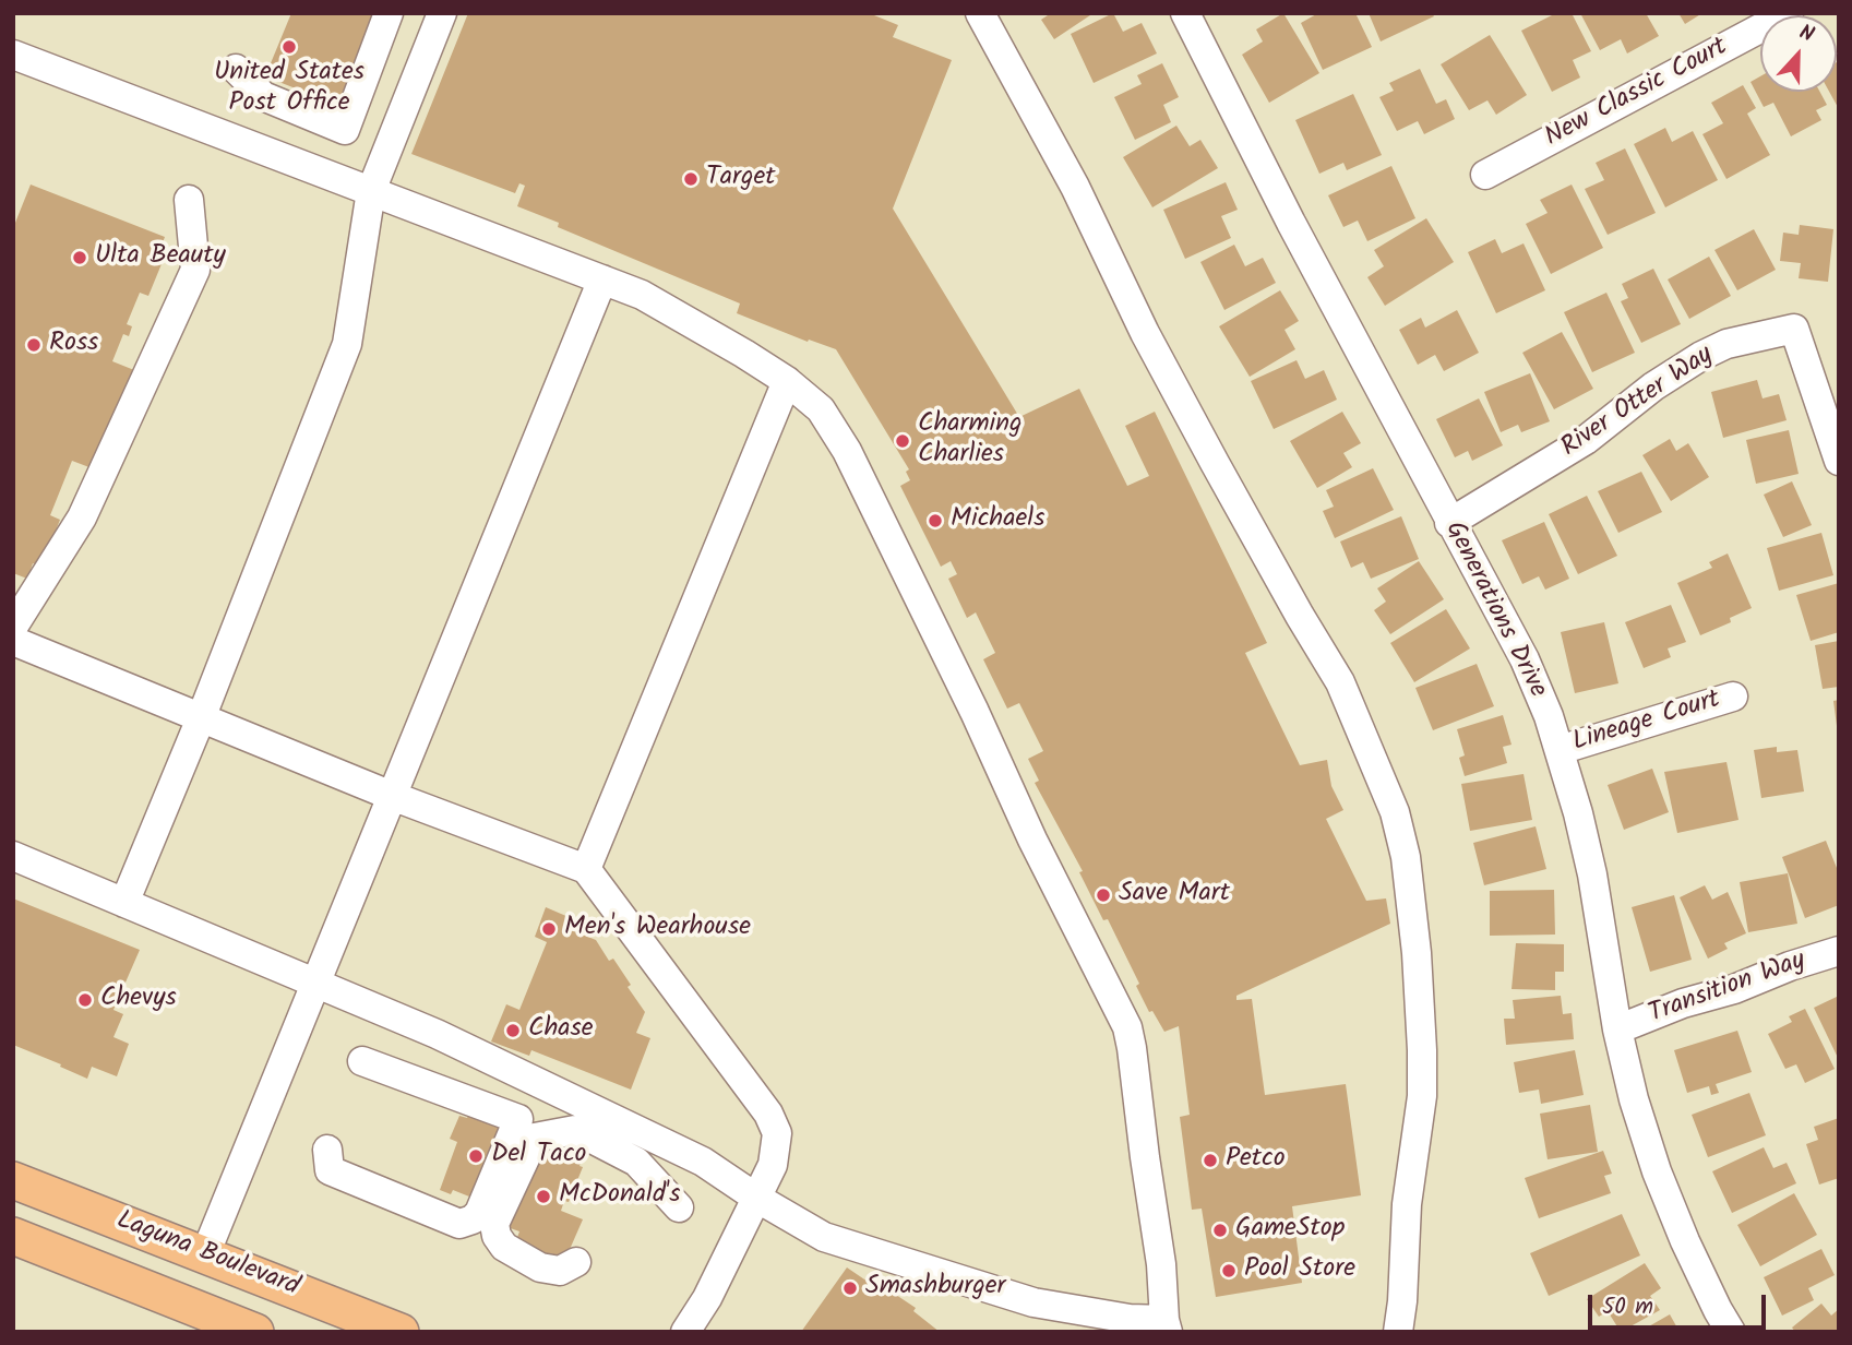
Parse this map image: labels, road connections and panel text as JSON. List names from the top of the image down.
{
  "streets": {
    "main road": ["Laguna Boulevard"],
    "street": [
      "New Classic Court",
      "River Otter Way",
      "Generations Drive",
      "Lineage Court",
      "Transition Way"
    ]
  },
  "crossings": [
    ["River Otter Way", "Generations Drive"],
    ["Generations Drive", "Lineage Court"],
    ["Generations Drive", "Transition Way"]
  ],
  "places": [
    "United States Post Office",
    "Target",
    "Ulta Beauty",
    "Ross",
    "Charming Charlies",
    "Michaels",
    "Save Mart",
    "Men's Wearhouse",
    "Chevys",
    "Chase",
    "Del Taco",
    "Petco",
    "McDonald's",
    "GameStop",
    "Pool Store",
    "Smashburger"
  ],
  "scale_bar": "50 m",
  "north": "top"
}
